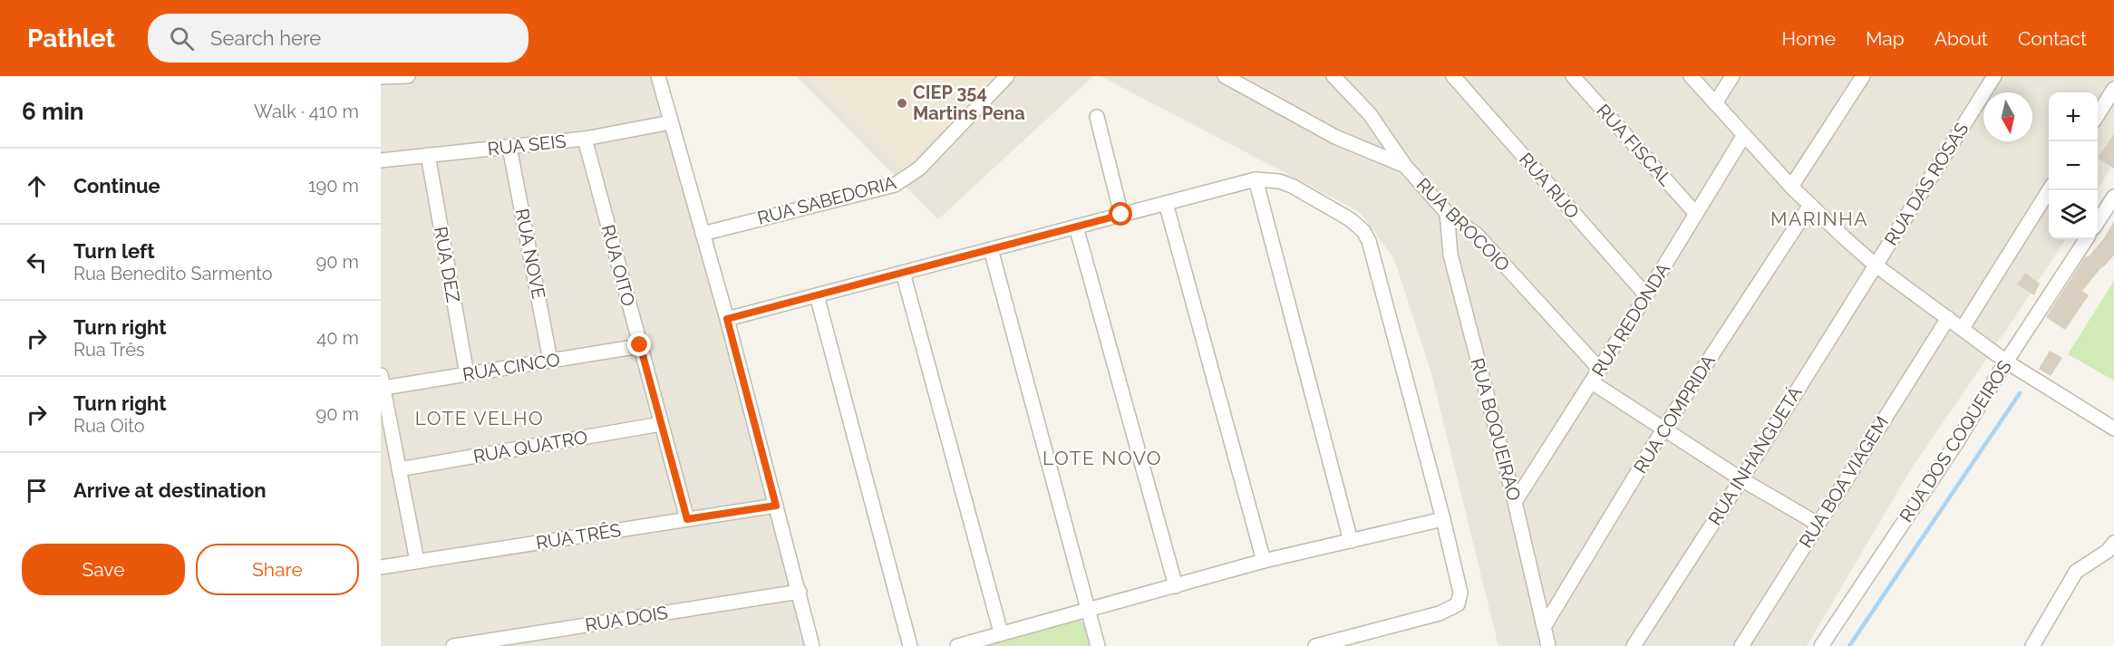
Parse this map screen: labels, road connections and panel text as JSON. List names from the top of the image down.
{
  "streets": {
    "street": [
      "RUA SEIS",
      "RUA FISCAL",
      "RUA DAS ROSAS",
      "RUA RIJO",
      "RUA SABEDORIA",
      "RUA BROCOIO",
      "RUA NOVE",
      "RUA DEZ",
      "RUA OITO",
      "RUA REDONDA",
      "RUA CINCO",
      "RUA COMPRIDA",
      "RUA BOQUEIRAO",
      "RUA DOS COQUEIROS",
      "RUA QUATRO",
      "RUA INHANGUETÁ",
      "RUA BOA VIAGEM",
      "RUA TRÊS",
      "RUA DOIS"
    ]
  },
  "crossings": [
    ["RUA SEIS", "RUA NOVE"],
    ["RUA SEIS", "RUA DEZ"],
    ["RUA SEIS", "RUA OITO"],
    ["RUA FISCAL", "RUA REDONDA"],
    ["RUA DAS ROSAS", "RUA INHANGUETÁ"],
    ["RUA RIJO", "RUA REDONDA"],
    ["RUA BROCOIO", "RUA REDONDA"],
    ["RUA BROCOIO", "RUA BOQUEIRAO"],
    ["RUA NOVE", "RUA CINCO"],
    ["RUA DEZ", "RUA CINCO"],
    ["RUA OITO", "RUA CINCO"],
    ["RUA OITO", "RUA QUATRO"],
    ["RUA OITO", "RUA TRÊS"],
    ["RUA REDONDA", "RUA BOQUEIRAO"],
    ["RUA COMPRIDA", "RUA BOQUEIRAO"]
  ],
  "districts": ["MARINHA", "LOTE VELHO", "LOTE NOVO"],
  "places": ["CIEP 354 Martins Pena"],
  "north": "bottom",
  "page": {
    "header": "Pathlet",
    "search": "Search here",
    "nav": [
      "Home",
      "Map",
      "About",
      "Contact"
    ],
    "heading": ["6 min", "Walk · 410 m"],
    "map_buttons": ["+", "−"],
    "list": [
      ["Continue", "190 m"],
      ["Turn left", "Rua Benedito Sarmento", "90 m"],
      ["Turn right", "Rua Três", "40 m"],
      ["Turn right", "Rua Oito", "90 m"],
      "Arrive at destination"
    ],
    "buttons": ["Save", "Share"]
  }
}
